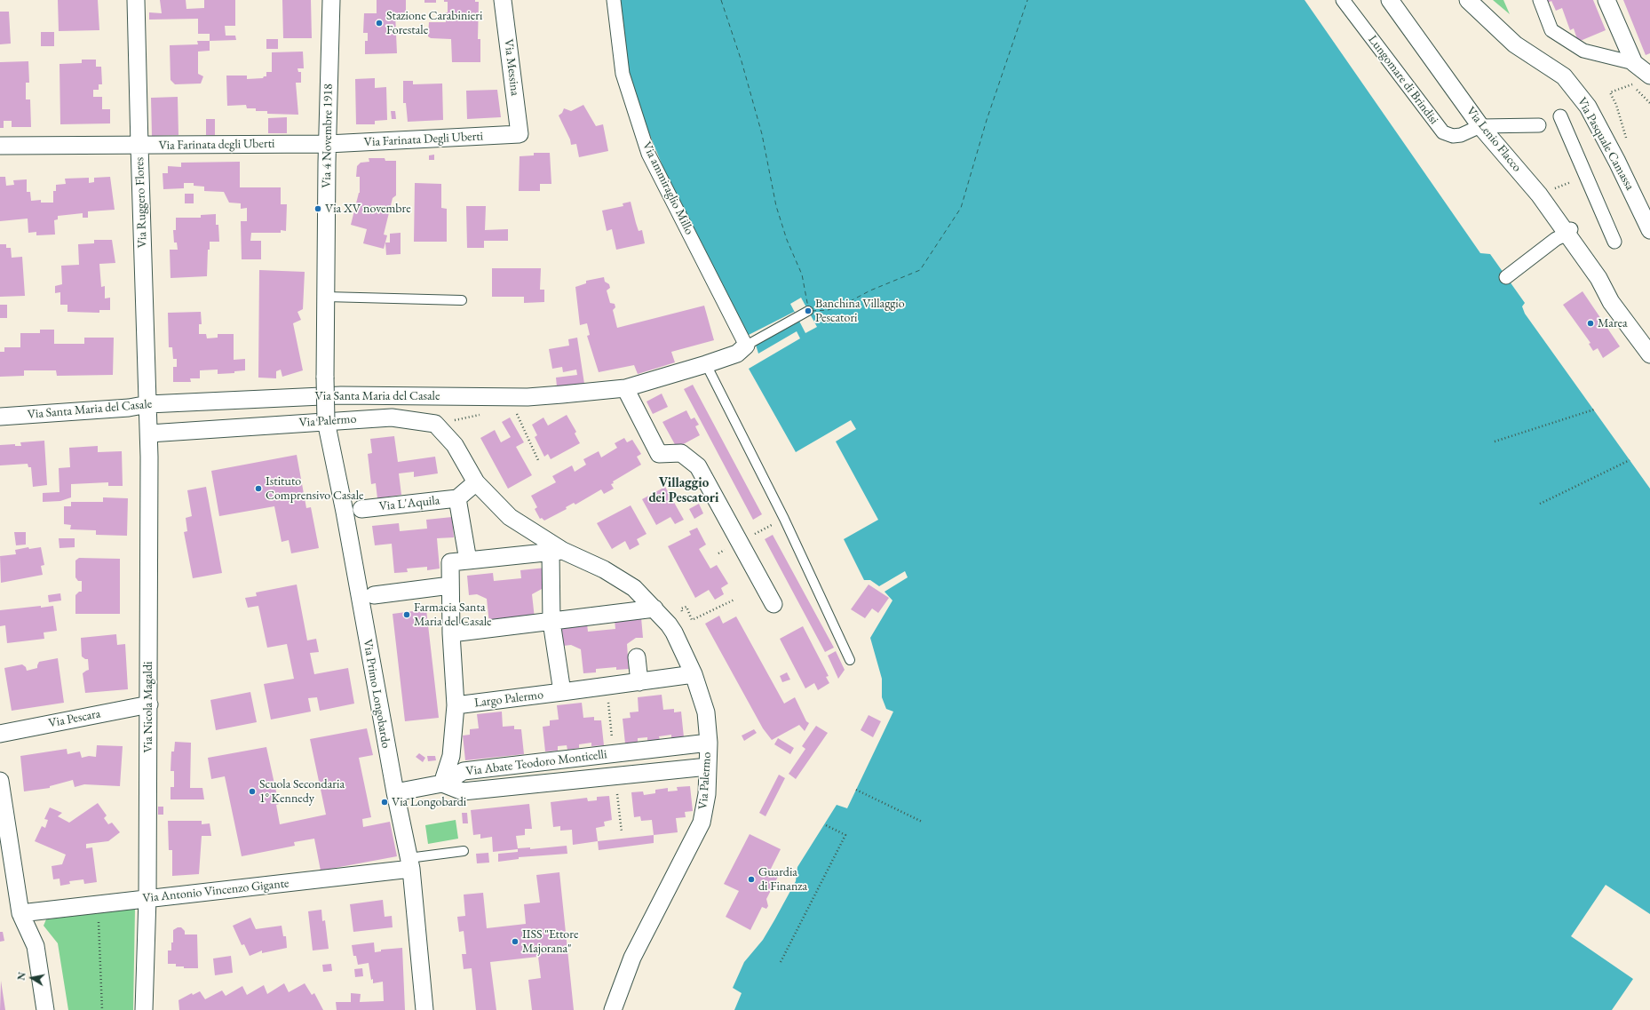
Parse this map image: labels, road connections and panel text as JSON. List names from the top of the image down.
{
  "streets": {
    "street": [
      "Via Messina",
      "Lungomare di Brindisi",
      "Via 4 Novembre 1918",
      "Via Farinata Degli Uberti",
      "Via Lenio Flacco",
      "Via Pasquale Camassa",
      "Via Farinata degli Uberti",
      "Via ammiraglio Millo",
      "Via Ruggero Flores",
      "Via Santa Maria del Casale",
      "Via Palermo",
      "Via L'Aquila",
      "Via Primo Longobardo",
      "Largo Palermo",
      "Via Nicola Magaldi",
      "Via Pescara",
      "Via Abate Teodoro Monticelli",
      "Via Antonio Vincenzo Gigante"
    ]
  },
  "crossings": [
    ["Via Messina", "Via Farinata Degli Uberti"],
    ["Lungomare di Brindisi", "Via Lenio Flacco"],
    ["Via 4 Novembre 1918", "Via Farinata Degli Uberti"],
    ["Via 4 Novembre 1918", "Via Farinata degli Uberti"],
    ["Via 4 Novembre 1918", "Via Primo Longobardo"],
    ["Via Farinata Degli Uberti", "Via Farinata degli Uberti"],
    ["Via Farinata degli Uberti", "Via Ruggero Flores"],
    ["Via ammiraglio Millo", "Via Santa Maria del Casale"],
    ["Via Ruggero Flores", "Via Santa Maria del Casale"],
    ["Via Ruggero Flores", "Via Nicola Magaldi"],
    ["Via Santa Maria del Casale", "Via Nicola Magaldi"],
    ["Via Palermo", "Via Primo Longobardo"],
    ["Via Palermo", "Largo Palermo"],
    ["Via Palermo", "Via Nicola Magaldi"],
    ["Via Palermo", "Via Abate Teodoro Monticelli"],
    ["Via Primo Longobardo", "Via Antonio Vincenzo Gigante"],
    ["Largo Palermo", "Via Abate Teodoro Monticelli"],
    ["Via Nicola Magaldi", "Via Pescara"],
    ["Via Nicola Magaldi", "Via Antonio Vincenzo Gigante"]
  ],
  "districts": ["Villaggio dei Pescatori"],
  "places": [
    "Stazione Carabinieri Forestale",
    "Via XV novembre",
    "Banchina Villaggio Pescatori",
    "Marea",
    "Istituto Comprensivo Casale",
    "Farmacia Santa Maria del Casale",
    "Scuola Secondaria 1° Kennedy",
    "Via Longobardi",
    "Guardia di Finanza",
    "IISS \"Ettore Majorana\""
  ],
  "north": "left"
}
